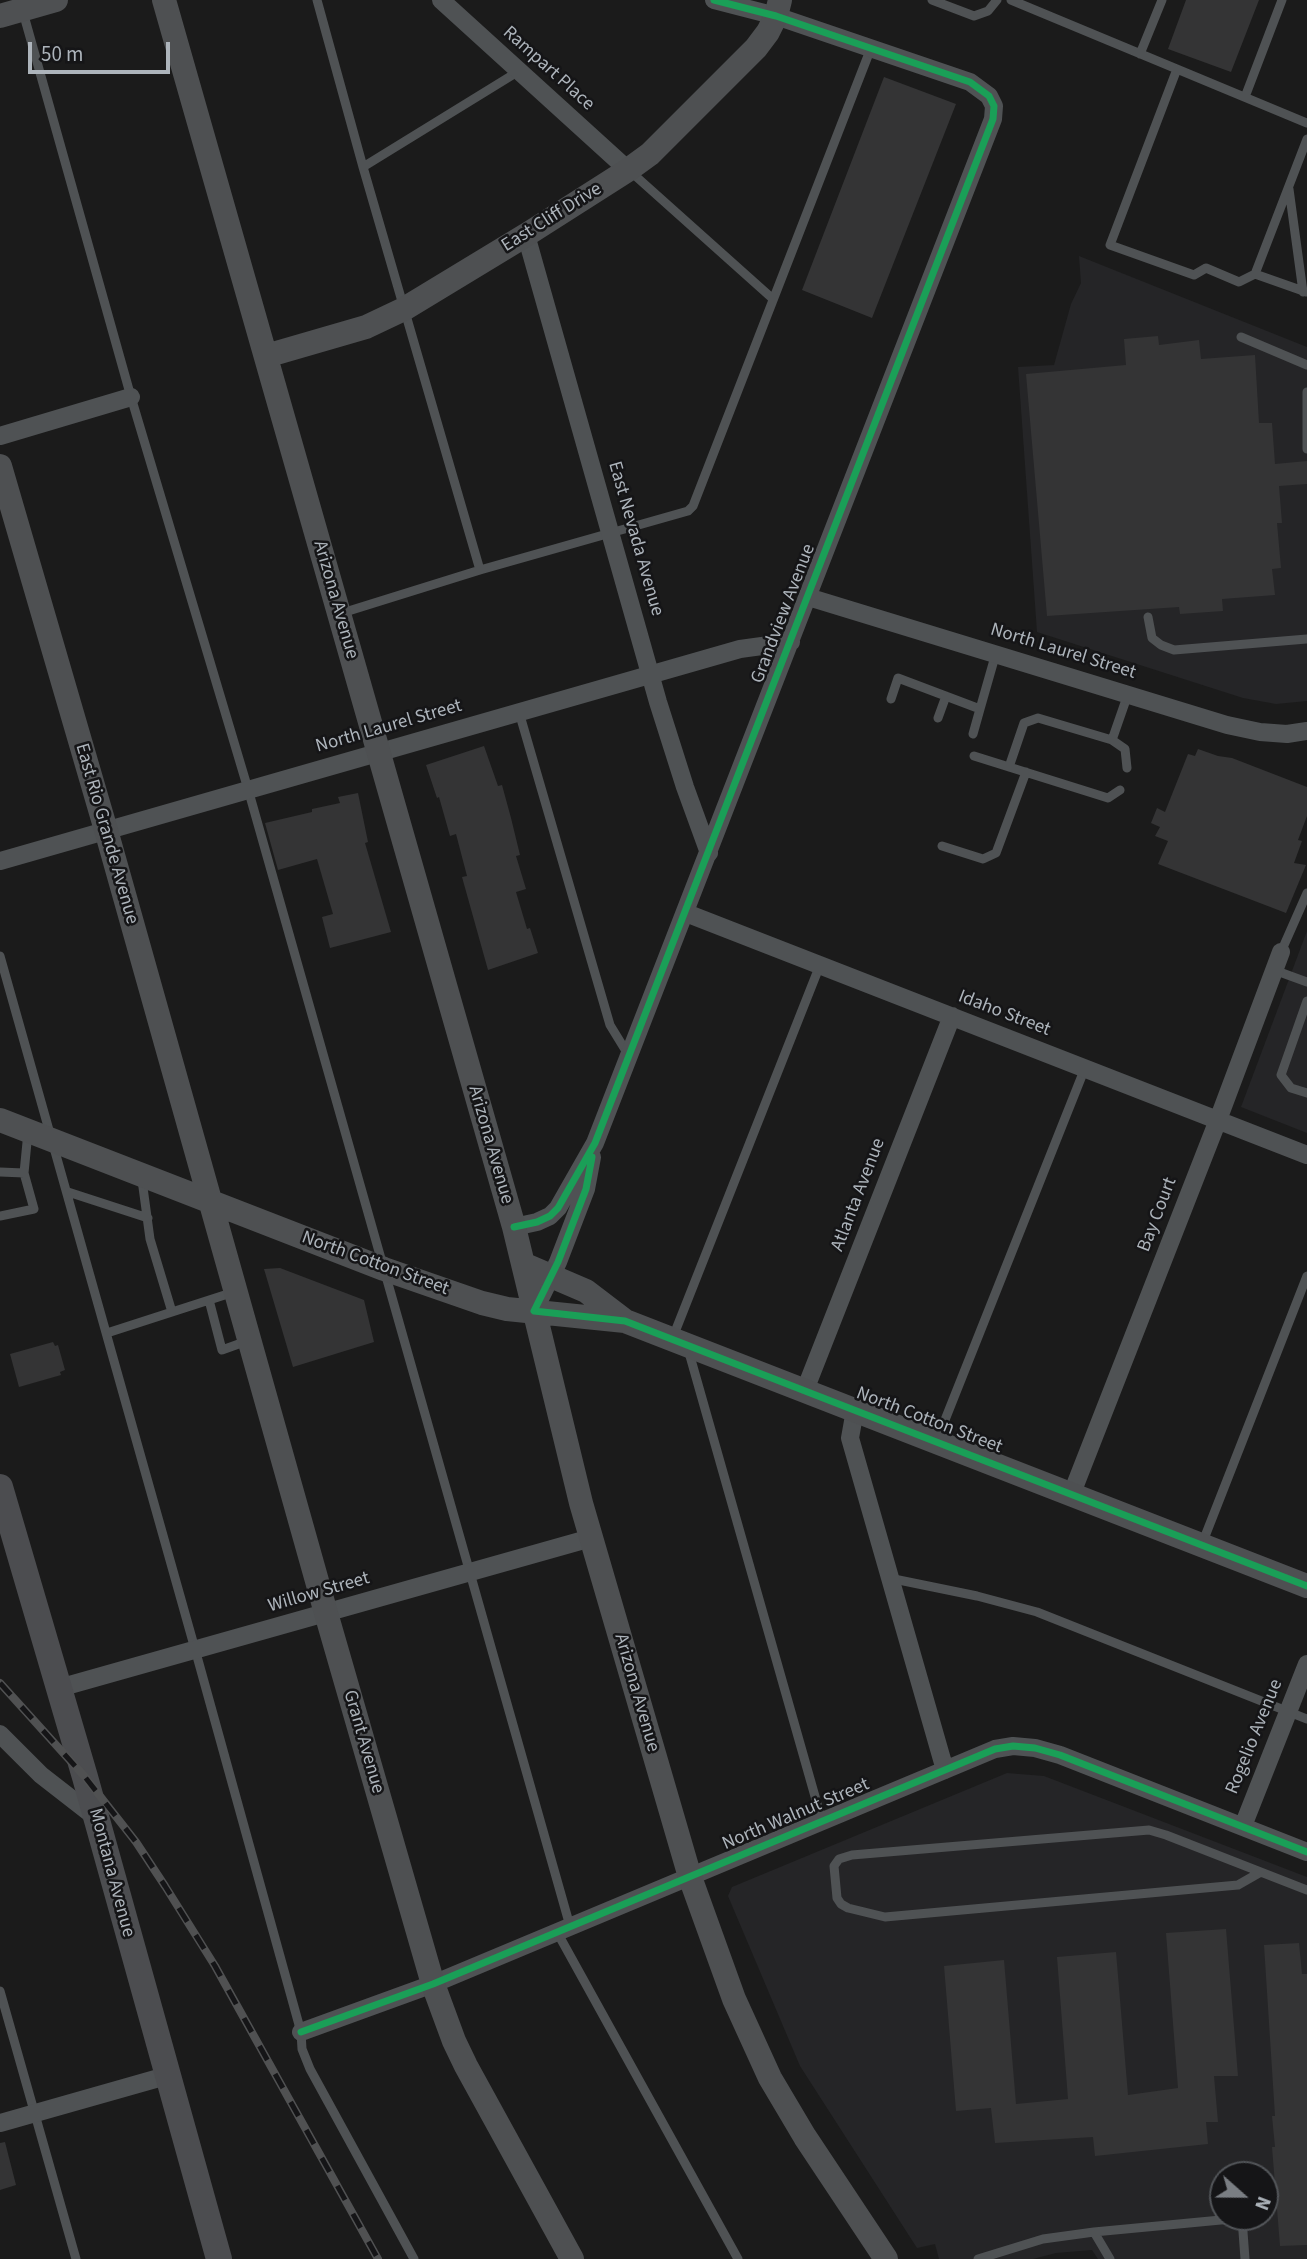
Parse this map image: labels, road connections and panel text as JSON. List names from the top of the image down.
{
  "streets": {
    "main road": [
      "East Cliff Drive",
      "Arizona Avenue",
      "East Rio Grande Avenue",
      "North Cotton Street",
      "Grant Avenue",
      "Montana Avenue"
    ],
    "street": [
      "Rampart Place",
      "East Nevada Avenue",
      "Grandview Avenue",
      "North Laurel Street",
      "Idaho Street",
      "Atlanta Avenue",
      "Bay Court",
      "Willow Street",
      "Rogelio Avenue",
      "North Walnut Street"
    ]
  },
  "crossings": [
    ["Rampart Place", "East Cliff Drive"],
    ["East Cliff Drive", "East Nevada Avenue"],
    ["East Cliff Drive", "Arizona Avenue"],
    ["East Nevada Avenue", "Grandview Avenue"],
    ["East Nevada Avenue", "North Laurel Street"],
    ["Arizona Avenue", "Grandview Avenue"],
    ["Arizona Avenue", "North Laurel Street"],
    ["Arizona Avenue", "North Cotton Street"],
    ["Arizona Avenue", "Willow Street"],
    ["Arizona Avenue", "North Walnut Street"],
    ["Grandview Avenue", "North Laurel Street"],
    ["Grandview Avenue", "Idaho Street"],
    ["Grandview Avenue", "North Cotton Street"],
    ["North Laurel Street", "East Rio Grande Avenue"],
    ["East Rio Grande Avenue", "North Cotton Street"],
    ["East Rio Grande Avenue", "Grant Avenue"],
    ["Idaho Street", "Atlanta Avenue"],
    ["Idaho Street", "Bay Court"],
    ["Atlanta Avenue", "North Cotton Street"],
    ["Bay Court", "North Cotton Street"],
    ["North Cotton Street", "Grant Avenue"],
    ["Willow Street", "Grant Avenue"],
    ["Willow Street", "Montana Avenue"],
    ["Rogelio Avenue", "North Walnut Street"],
    ["Grant Avenue", "North Walnut Street"]
  ],
  "scale_bar": "50 m",
  "north": "right"
}
